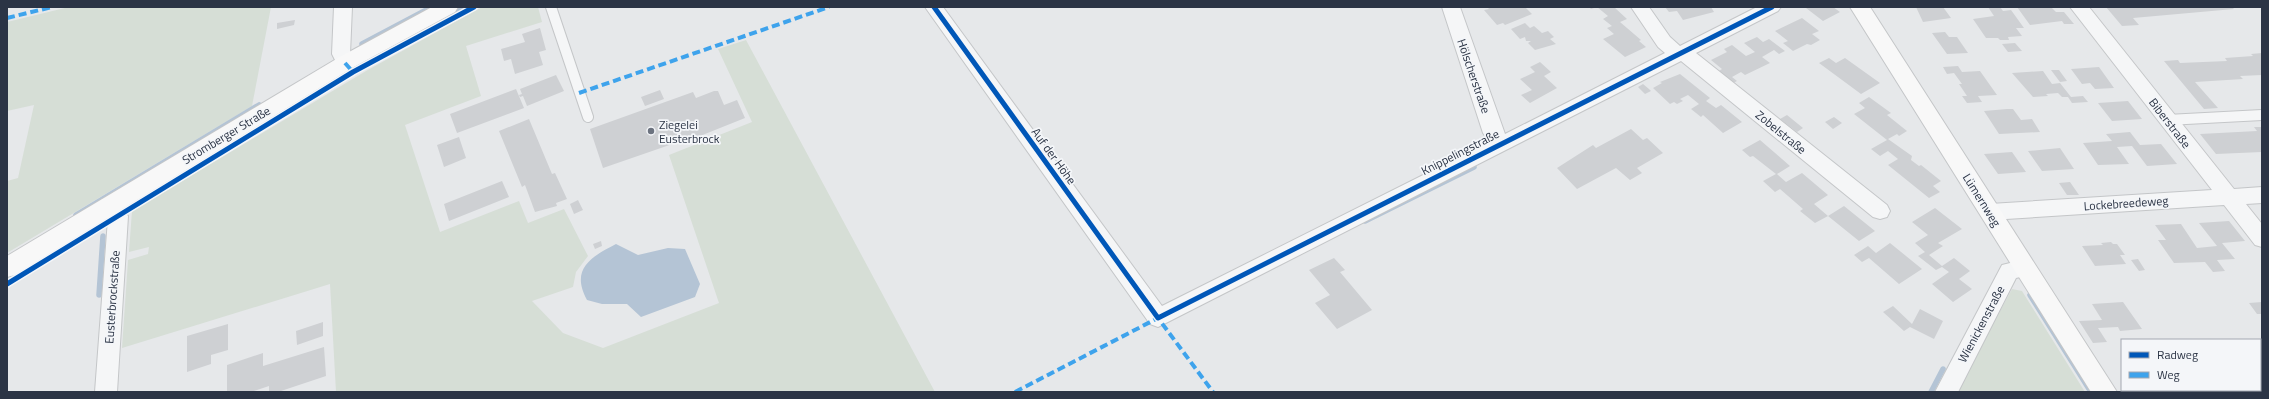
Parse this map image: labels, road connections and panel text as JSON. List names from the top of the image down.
{
  "streets": {
    "street": [
      "Hölscherstraße",
      "Biberstraße",
      "Zobelstraße",
      "Stromberger Straße",
      "Knippelingstraße",
      "Auf der Höhe",
      "Lümernweg",
      "Lockebreedeweg",
      "Eusterbrockstraße",
      "Wienickenstraße"
    ]
  },
  "crossings": [
    ["Hölscherstraße", "Knippelingstraße"],
    ["Biberstraße", "Lockebreedeweg"],
    ["Zobelstraße", "Knippelingstraße"],
    ["Stromberger Straße", "Eusterbrockstraße"],
    ["Knippelingstraße", "Auf der Höhe"],
    ["Lümernweg", "Lockebreedeweg"],
    ["Lümernweg", "Wienickenstraße"]
  ],
  "places": ["Ziegelei Eusterbrock"],
  "legend": ["Radweg", "Weg"]
}
